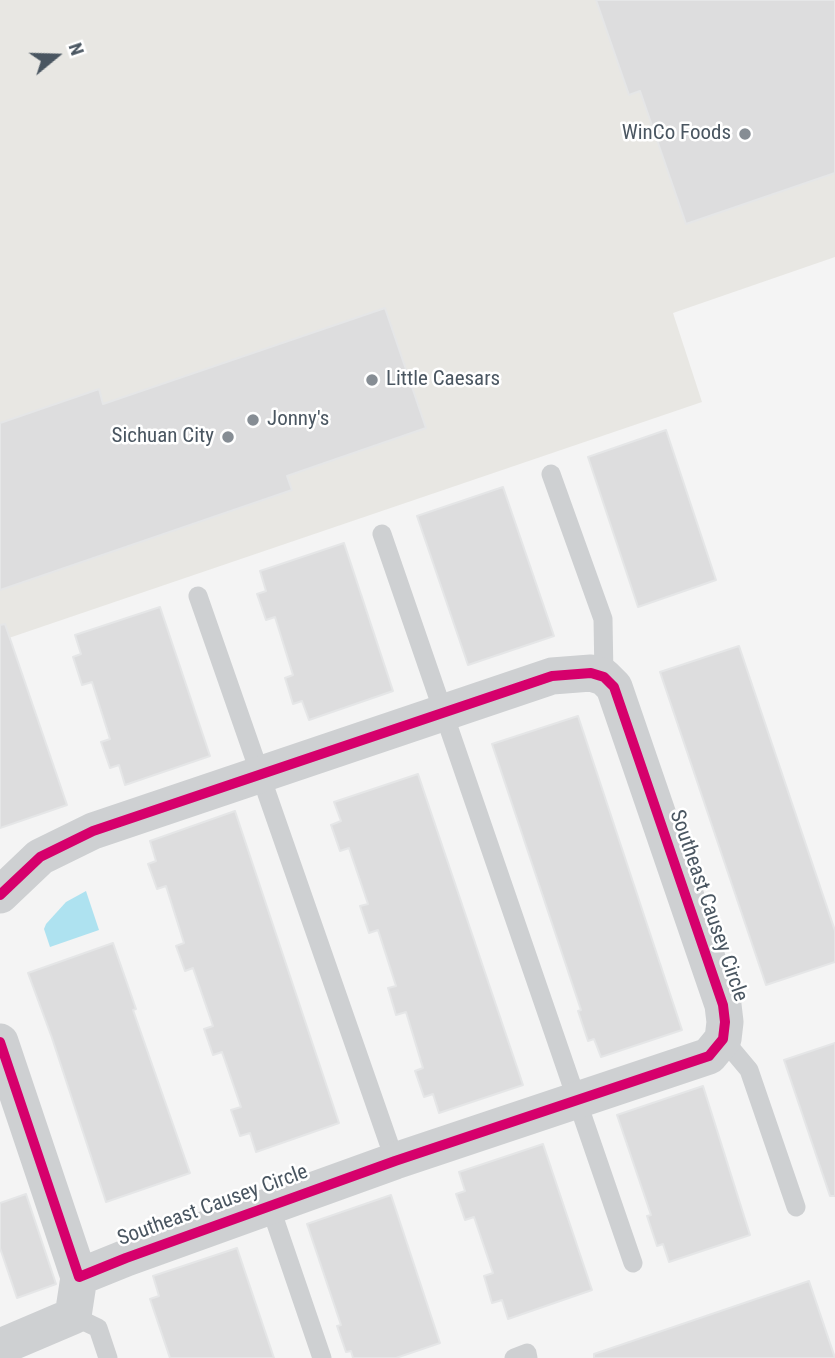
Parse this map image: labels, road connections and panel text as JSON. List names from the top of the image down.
{
  "streets": {
    "street": ["Southeast Causey Circle"]
  },
  "places": [
    "WinCo Foods",
    "Little Caesars",
    "Jonny's",
    "Sichuan City"
  ],
  "north": "right"
}
